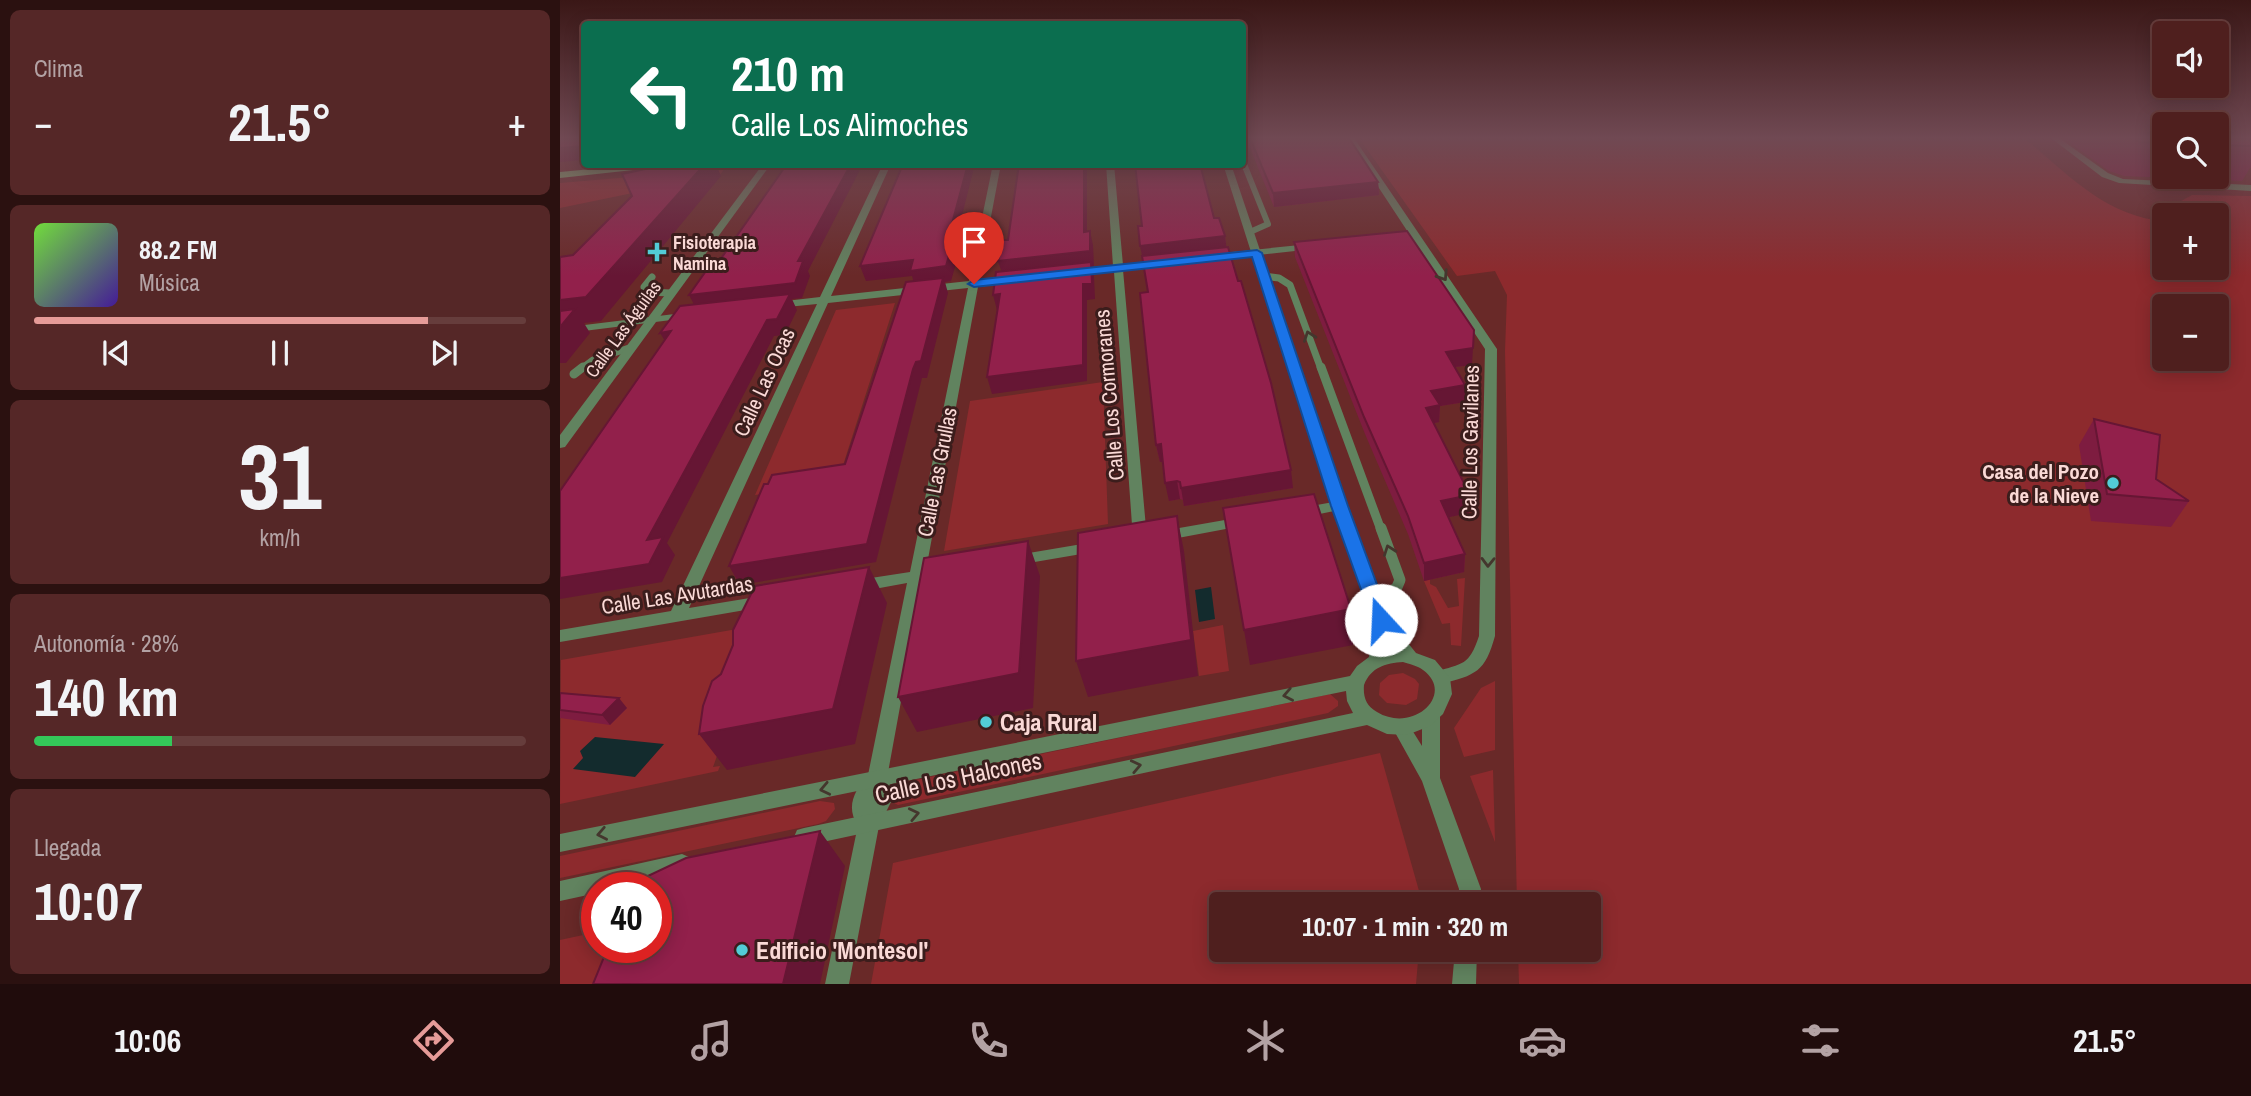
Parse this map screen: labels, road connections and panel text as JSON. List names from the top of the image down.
{
  "streets": {
    "street": [
      "Calle Las Águilas",
      "Calle Las Ocas",
      "Calle Los Cormoranes",
      "Calle Los Gavilanes",
      "Calle Las Grullas",
      "Calle Las Avutardas",
      "Calle Los Halcones"
    ]
  },
  "crossings": [
    ["Calle Las Ocas", "Calle Las Avutardas"],
    ["Calle Los Gavilanes", "Calle Los Halcones"],
    ["Calle Las Grullas", "Calle Los Halcones"]
  ],
  "one_way": ["Calle Los Gavilanes"],
  "places": {
    "health": ["Fisioterapia Namina"],
    "other": ["Casa del Pozo de la Nieve", "Caja Rural", "Edificio 'Montesol'"]
  },
  "page": {
    "tile": [
      "Clima",
      ["31", "km/h"],
      ["Autonomía · 28%", "140 km"],
      ["Llegada", "10:07"]
    ],
    "map_buttons": ["+", "−"],
    "turn": ["210 m", "Calle Los Alimoches"],
    "heat": ["−", "21.5°", "+"],
    "song": ["88.2 FM", "Música"],
    "limit": "40",
    "trip": "10:07 · 1 min · 320 m",
    "tabs": ["10:06", "21.5°"]
  }
}
